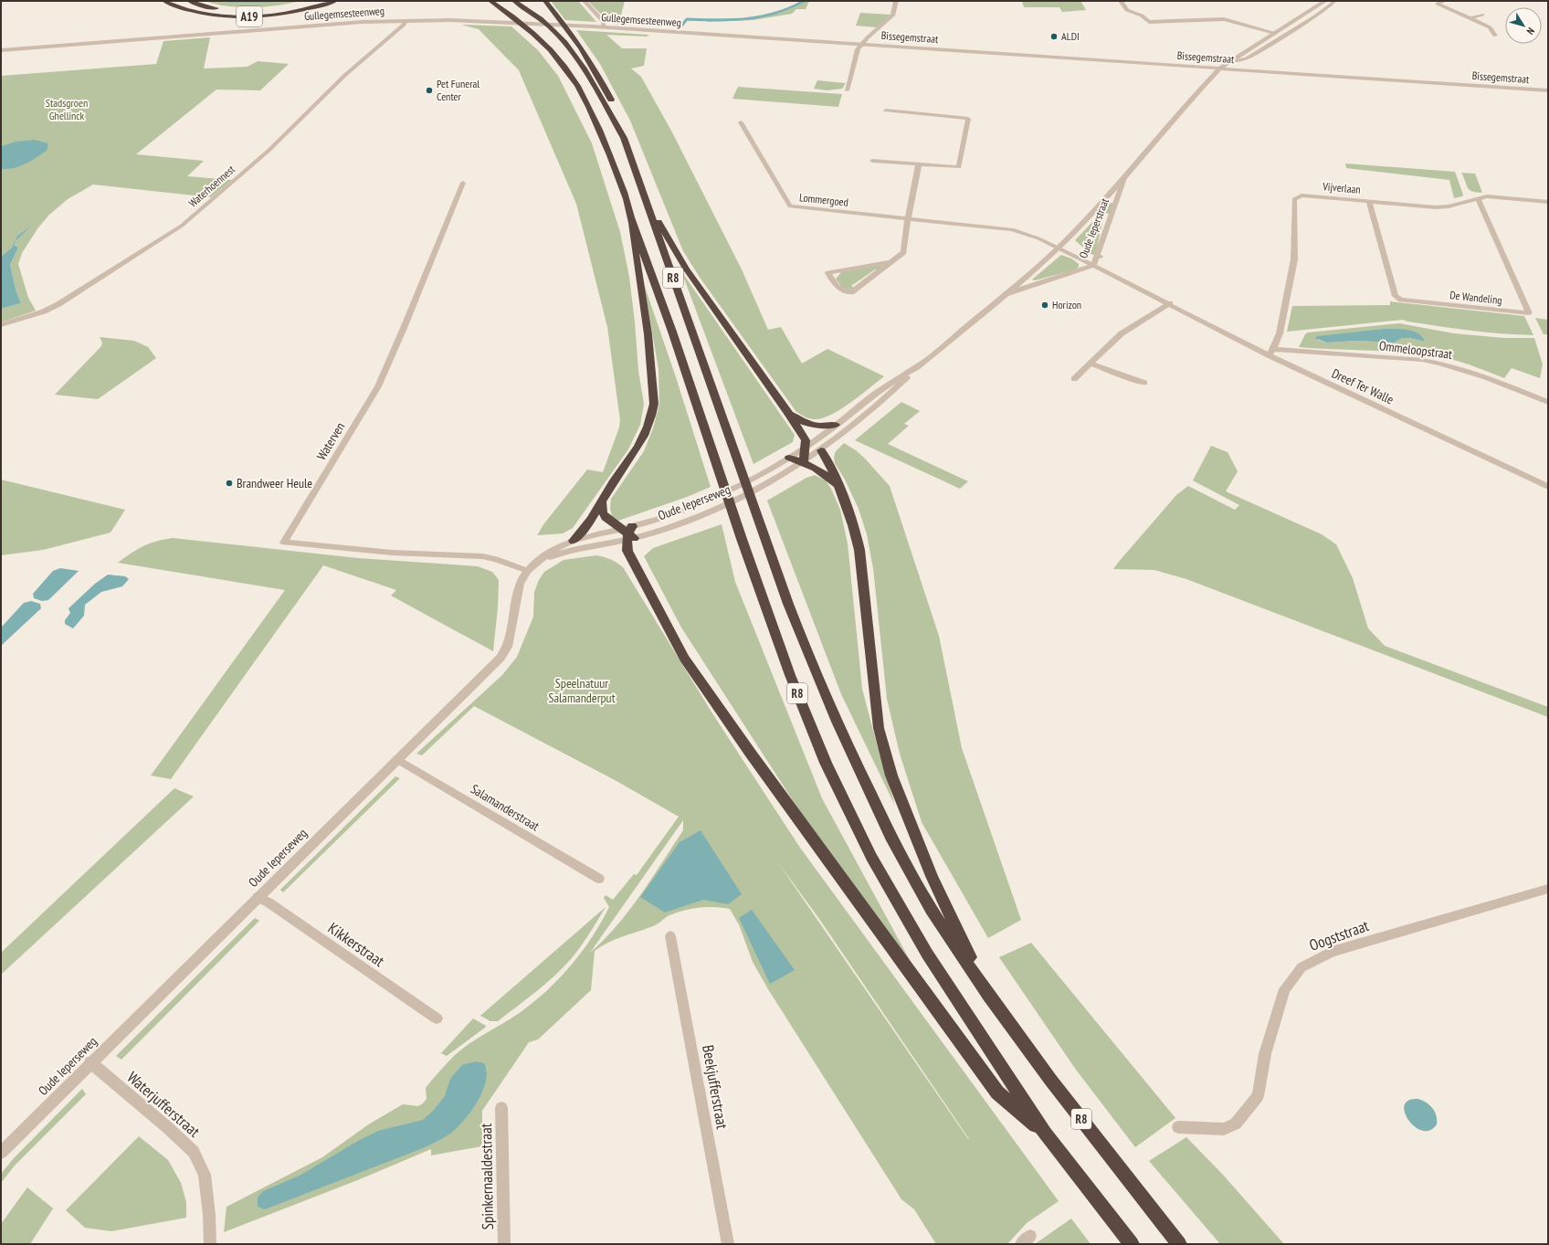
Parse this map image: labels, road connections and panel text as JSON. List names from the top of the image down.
{
  "streets": {
    "highway": ["A19", "R8"],
    "street": [
      "Gullegemsesteenweg",
      "Bissegemstraat",
      "Waterhoennest",
      "Vijverlaan",
      "Lommergoed",
      "Oude Ieperstraat",
      "De Wandeling",
      "Ommeloopstraat",
      "Dreef Ter Walle",
      "Waterven",
      "Oude Ieperseweg",
      "Salamanderstraat",
      "Oogststraat",
      "Kikkerstraat",
      "Beekjufferstraat",
      "Waterjufferstraat",
      "Spinkernaaldestraat"
    ]
  },
  "crossings": [
    ["Gullegemsesteenweg", "Bissegemstraat"],
    ["Gullegemsesteenweg", "Waterhoennest"],
    ["Bissegemstraat", "Oude Ieperstraat"],
    ["Vijverlaan", "De Wandeling"],
    ["Vijverlaan", "Ommeloopstraat"],
    ["Vijverlaan", "Dreef Ter Walle"],
    ["Lommergoed", "Oude Ieperstraat"],
    ["Lommergoed", "Dreef Ter Walle"],
    ["Oude Ieperstraat", "Dreef Ter Walle"],
    ["Oude Ieperstraat", "Oude Ieperseweg"],
    ["Ommeloopstraat", "Dreef Ter Walle"],
    ["Waterven", "Oude Ieperseweg"],
    ["Oude Ieperseweg", "Salamanderstraat"],
    ["Oude Ieperseweg", "Kikkerstraat"],
    ["Oude Ieperseweg", "Waterjufferstraat"]
  ],
  "parks": ["Stadsgroen Ghellinck", "Speelnatuur Salamanderput"],
  "places": [
    "ALDI",
    "Pet Funeral Center",
    "Horizon",
    "Brandweer Heule"
  ],
  "north": "bottom right"
}
